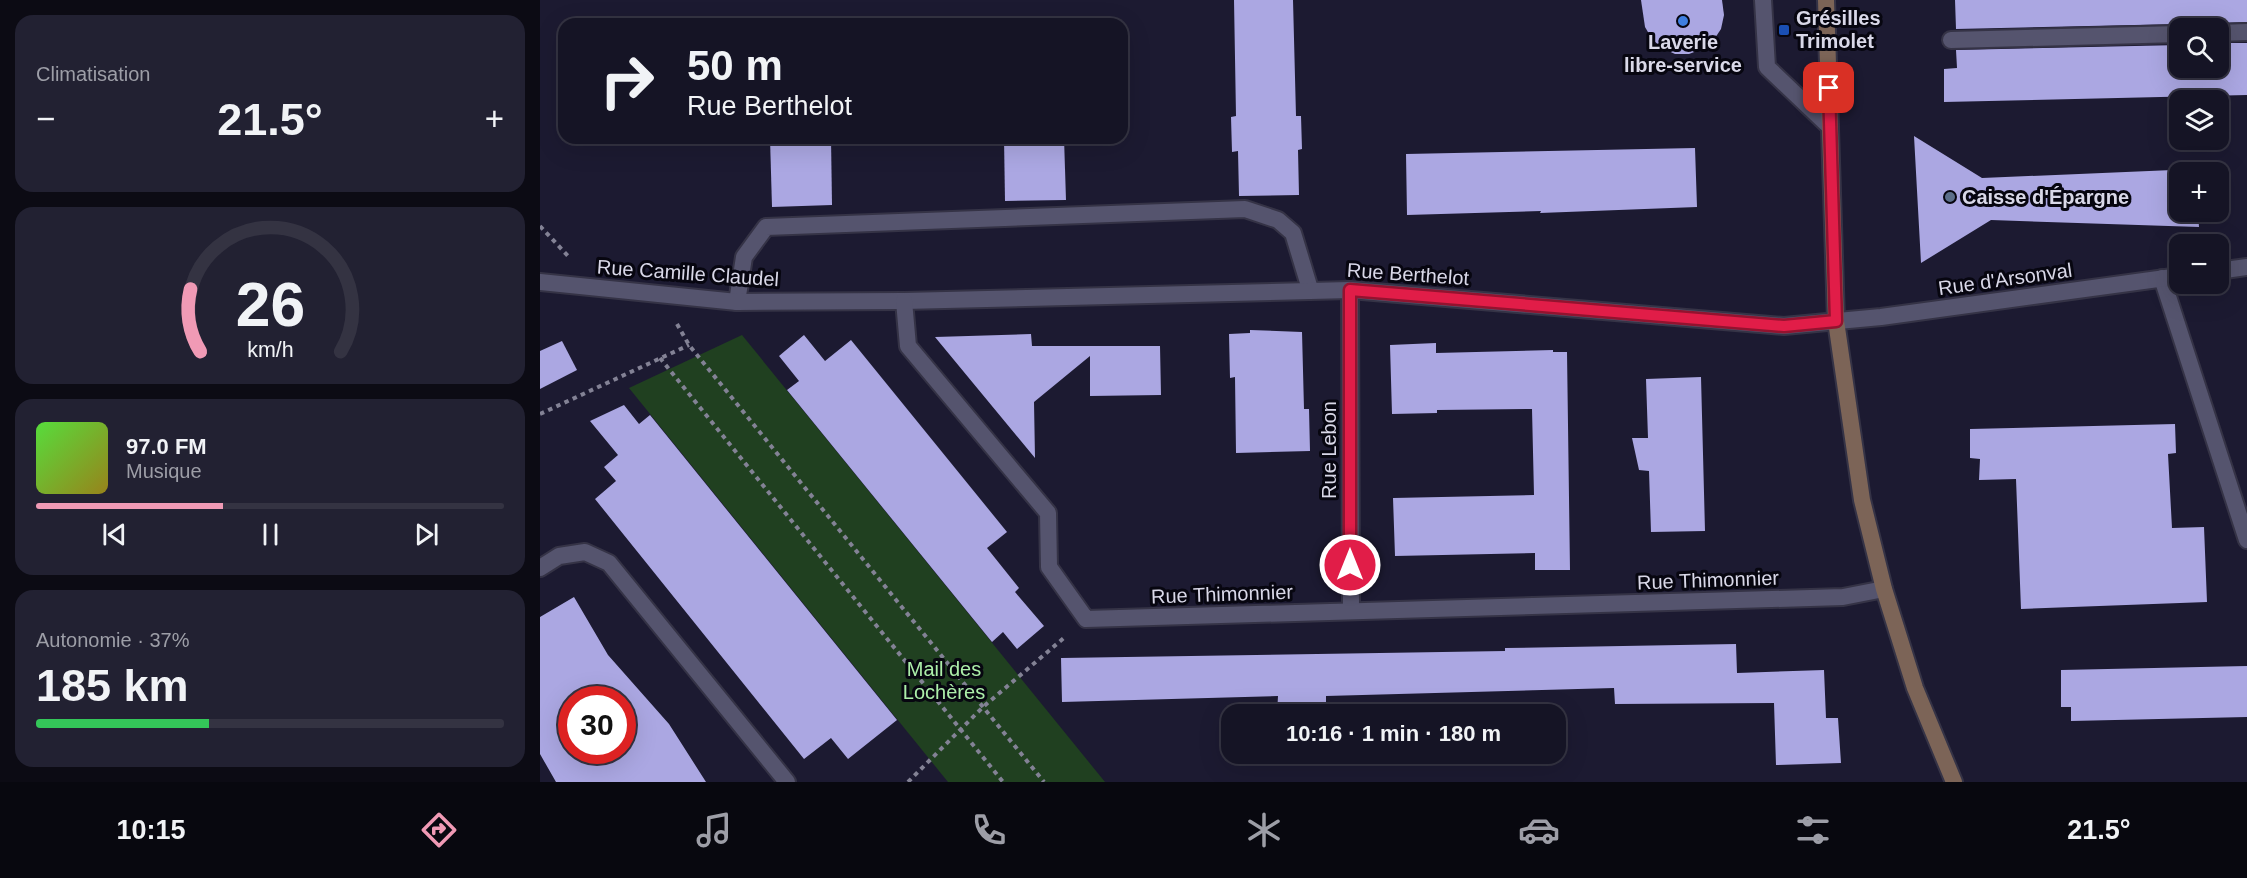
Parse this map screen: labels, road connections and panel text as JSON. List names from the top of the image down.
{
  "streets": {
    "street": [
      "Rue Camille Claudel",
      "Rue Berthelot",
      "Rue d'Arsonval",
      "Rue Lebon",
      "Rue Thimonnier"
    ]
  },
  "crossings": [
    ["Rue Camille Claudel", "Rue Berthelot"],
    ["Rue Berthelot", "Rue d'Arsonval"],
    ["Rue Berthelot", "Rue Lebon"],
    ["Rue Lebon", "Rue Thimonnier"]
  ],
  "parks": ["Mail des Lochères"],
  "places": {
    "other": ["Laverie libre-service", "Caisse d'Épargne"],
    "transit": ["Grésilles Trimolet"]
  },
  "page": {
    "tile": [
      "Climatisation",
      ["Autonomie · 37%", "185 km"]
    ],
    "map_buttons": ["+", "−"],
    "turn": ["50 m", "Rue Berthelot"],
    "heat": ["−", "21.5°", "+"],
    "song": ["97.0 FM", "Musique"],
    "limit": "30",
    "trip": "10:16 · 1 min · 180 m",
    "tabs": ["10:15", "21.5°"],
    "gauge": ["26", "km/h"]
  }
}
